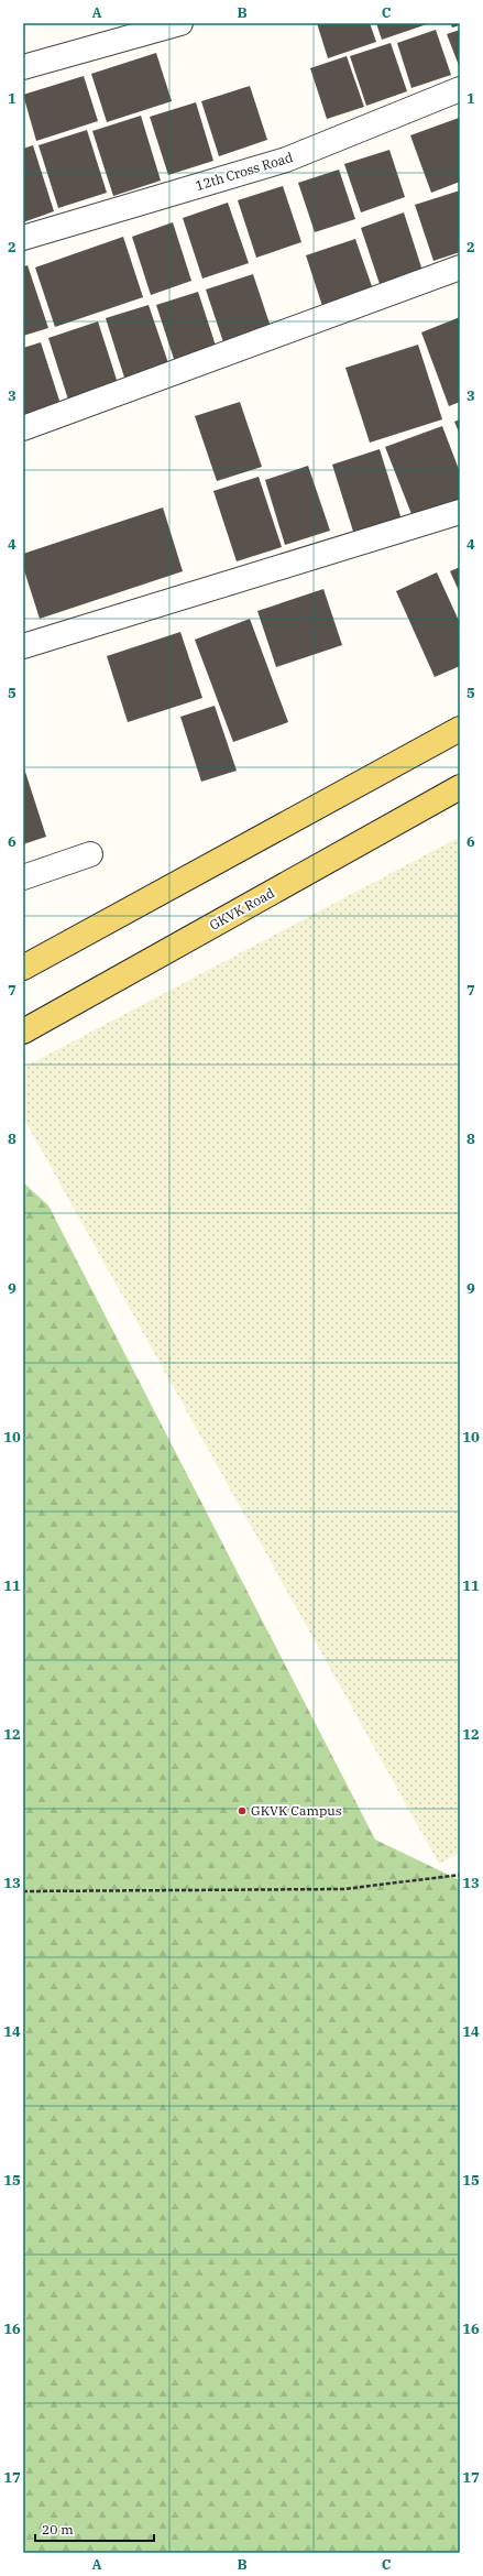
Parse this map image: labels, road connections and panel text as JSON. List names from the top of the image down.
{
  "streets": {
    "main road": ["GKVK Road"],
    "street": ["12th Cross Road"]
  },
  "places": ["GKVK Campus"],
  "scale_bar": "20 m",
  "grid": {
    "columns": ["A", "B", "C"],
    "rows": [
      "1",
      "2",
      "3",
      "4",
      "5",
      "6",
      "7",
      "8",
      "9",
      "10",
      "11",
      "12",
      "13",
      "14",
      "15",
      "16",
      "17"
    ]
  }
}
